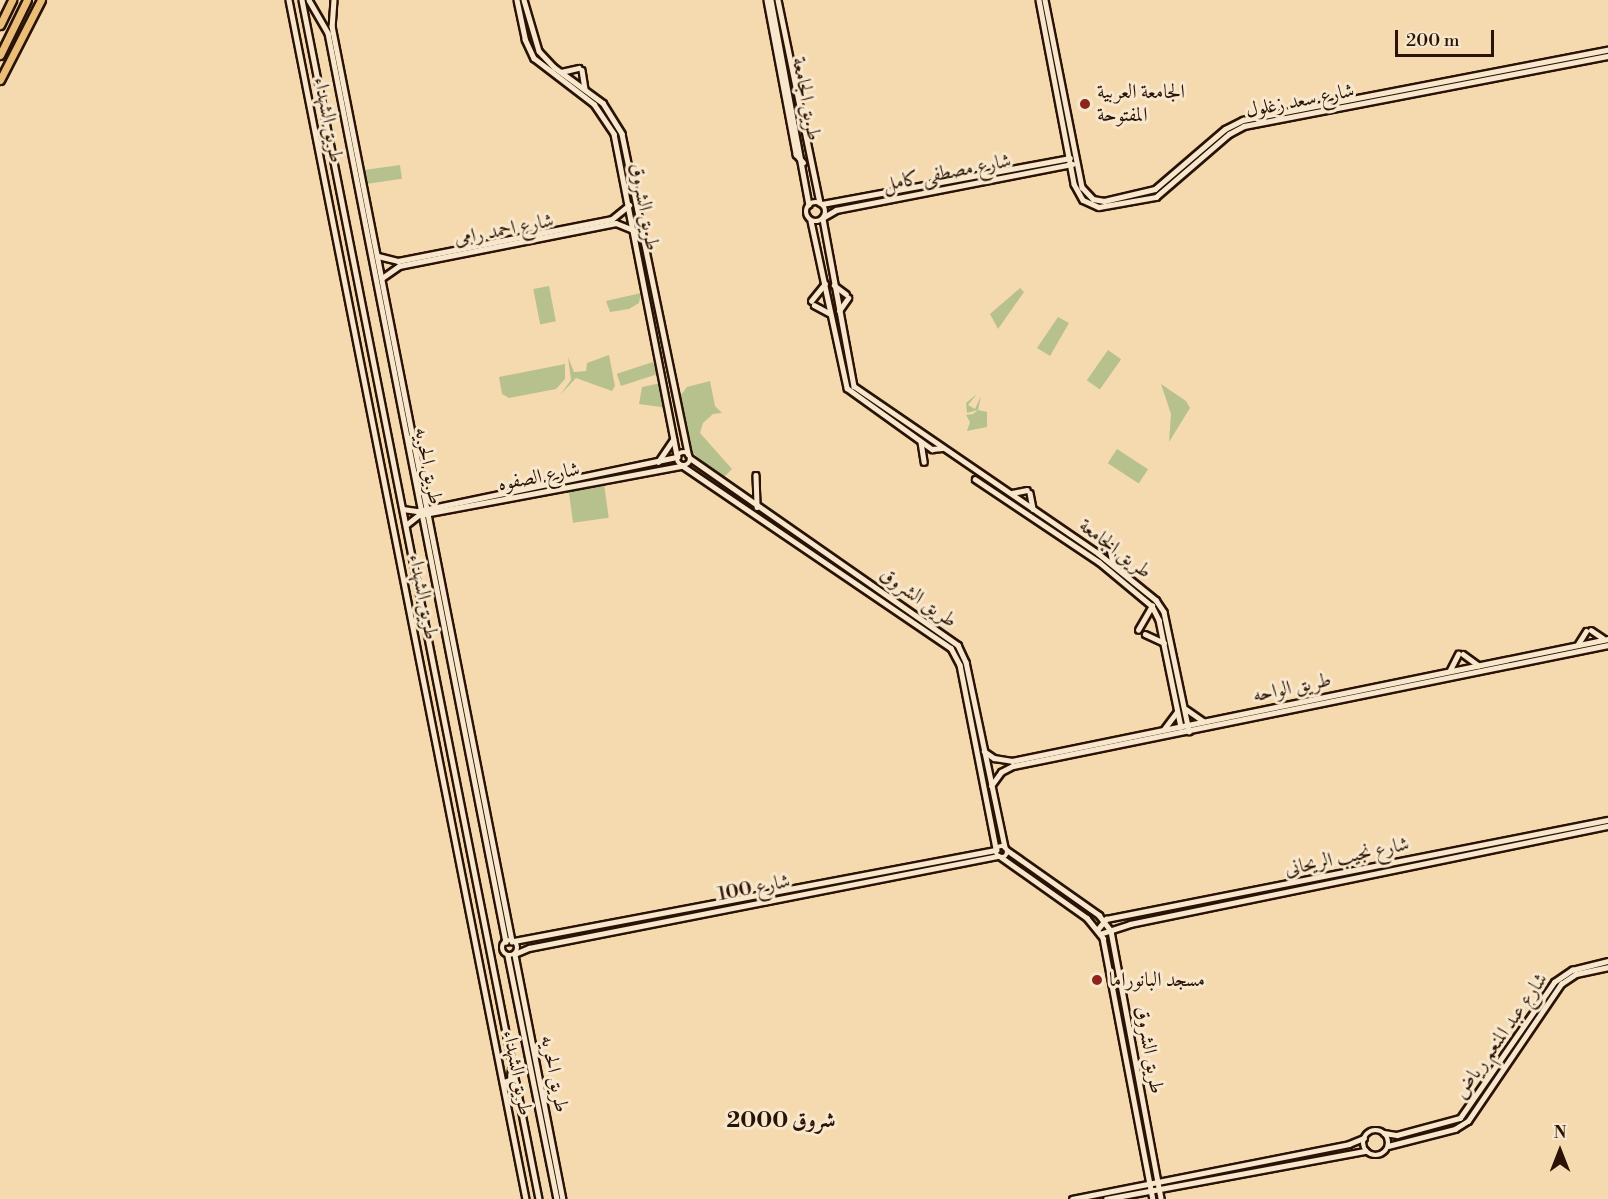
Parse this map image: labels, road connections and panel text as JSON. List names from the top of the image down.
{
  "streets": {
    "street": [
      "طريق الجامعة",
      "شارع سعد زغلول",
      "طريق الشهداء",
      "شارع مصطفى كامل",
      "طريق الشروق",
      "شارع احمد رامى",
      "طريق الحريه",
      "شارع الصفوه",
      "طريق الواحه",
      "شارع نجيب الريحانى",
      "شارع 100",
      "شارع عبد المنعم رياض"
    ]
  },
  "crossings": [
    ["طريق الجامعة", "شارع مصطفى كامل"],
    ["طريق الجامعة", "طريق الواحه"],
    ["شارع سعد زغلول", "شارع مصطفى كامل"],
    ["طريق الشهداء", "شارع الصفوه"],
    ["طريق الشروق", "شارع احمد رامى"],
    ["طريق الشروق", "شارع الصفوه"],
    ["طريق الشروق", "طريق الواحه"],
    ["طريق الشروق", "شارع نجيب الريحانى"],
    ["طريق الشروق", "شارع 100"],
    ["شارع احمد رامى", "طريق الحريه"],
    ["طريق الحريه", "شارع الصفوه"],
    ["طريق الحريه", "شارع 100"]
  ],
  "districts": ["شروق 2000"],
  "places": ["الجامعة العربية المفتوحة", "مسجد البانوراما"],
  "scale_bar": "200 m",
  "north": "top"
}
